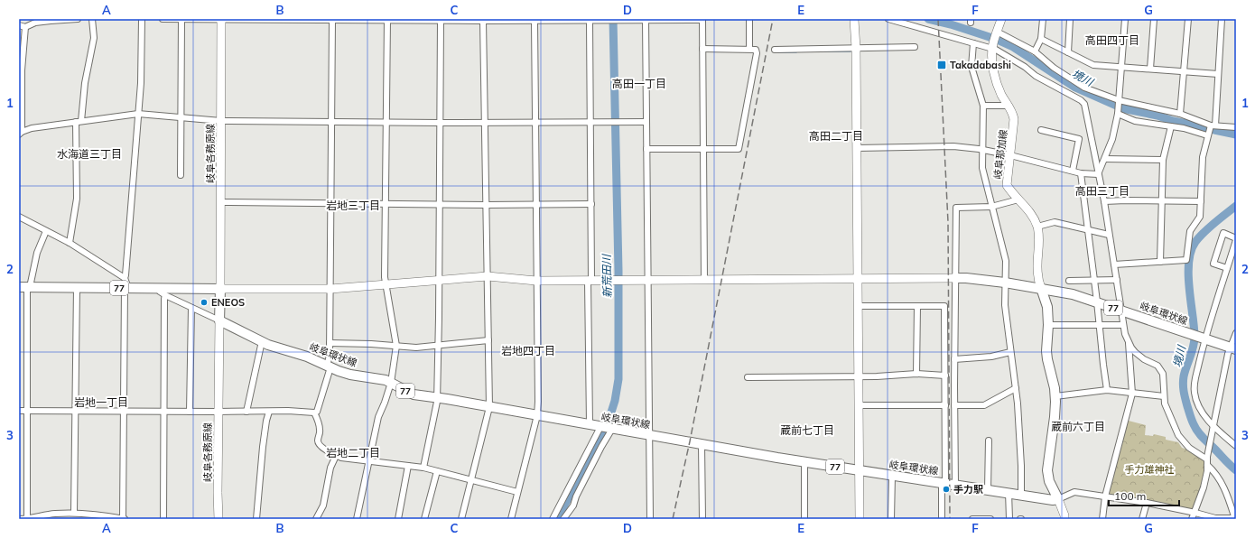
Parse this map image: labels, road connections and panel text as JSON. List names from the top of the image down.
{
  "streets": {
    "main road": ["77", "岐阜環状線"],
    "street": ["岐阜各務原線", "岐阜那加線"]
  },
  "crossings": [
    ["岐阜各務原線", "77"],
    ["岐阜各務原線", "岐阜環状線"],
    ["岐阜那加線", "岐阜環状線"]
  ],
  "districts": [
    "高田四丁目",
    "高田一丁目",
    "高田二丁目",
    "水海道三丁目",
    "高田三丁目",
    "岩地三丁目",
    "岩地四丁目",
    "岩地一丁目",
    "蔵前六丁目",
    "蔵前七丁目",
    "岩地二丁目"
  ],
  "water": ["境川", "新荒田川"],
  "parks": ["手力雄神社"],
  "places": {
    "transit": ["Takadabashi"],
    "other": ["ENEOS", "手力駅"]
  },
  "scale_bar": "100 m",
  "grid": {
    "columns": [
      "A",
      "B",
      "C",
      "D",
      "E",
      "F",
      "G"
    ],
    "rows": ["1", "2", "3"]
  }
}
